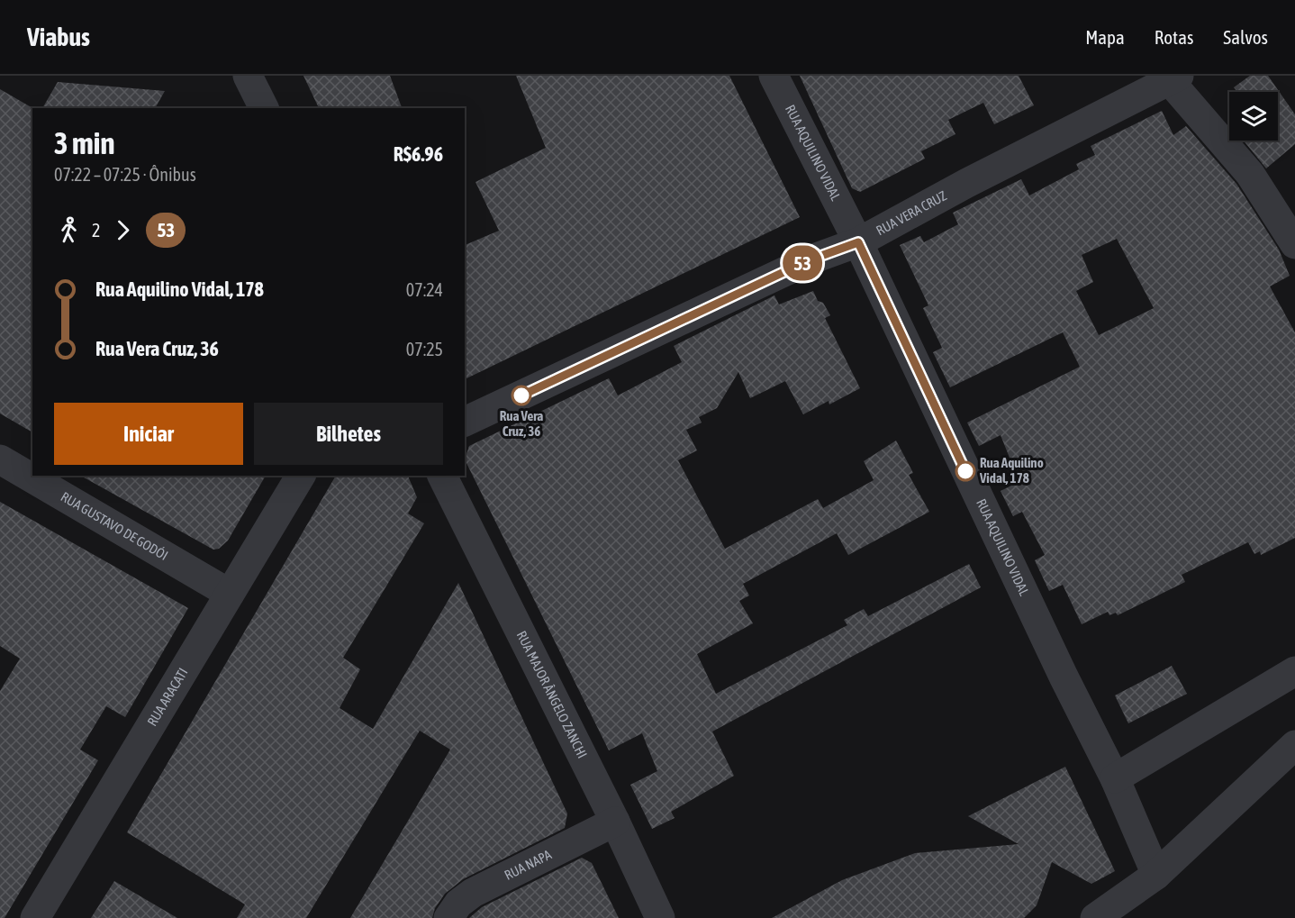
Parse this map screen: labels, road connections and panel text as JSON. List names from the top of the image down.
{
  "streets": {
    "street": [
      "RUA AQUILINO VIDAL",
      "RUA VERA CRUZ",
      "RUA GUSTAVO DE GODÓI",
      "RUA MAJOR ÂNGELO ZANCHI",
      "RUA ARACATI",
      "RUA NAPA"
    ]
  },
  "crossings": [
    ["RUA AQUILINO VIDAL", "RUA VERA CRUZ"],
    ["RUA GUSTAVO DE GODÓI", "RUA ARACATI"],
    ["RUA MAJOR ÂNGELO ZANCHI", "RUA NAPA"]
  ],
  "places": ["Rua Vera Cruz, 36", "Rua Aquilino Vidal, 178"],
  "lines": ["bus line 53"],
  "page": {
    "header": "Viabus",
    "nav": ["Mapa", "Rotas", "Salvos"],
    "on_map": "53",
    "heading": ["3 min", "07:22 – 07:25 · Ônibus", "R$6.96"],
    "legs": ["2", "53"],
    "list": [
      {
        "name": "Rua Aquilino Vidal, 178",
        "value": "07:24"
      },
      {
        "name": "Rua Vera Cruz, 36",
        "value": "07:25"
      }
    ],
    "buttons": ["Iniciar", "Bilhetes"]
  }
}
